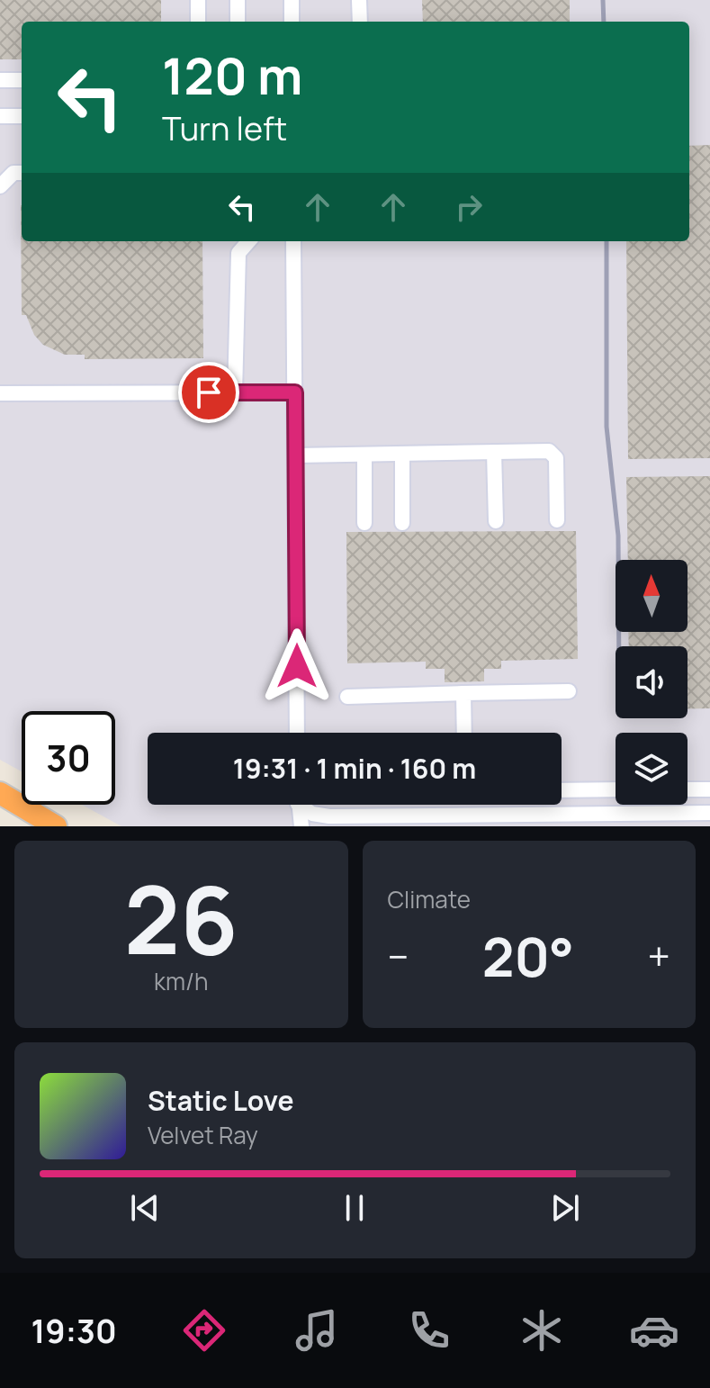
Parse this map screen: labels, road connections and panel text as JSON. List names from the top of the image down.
{
  "north": "top",
  "page": {
    "turn": ["120 m", "Turn left"],
    "limit": "30",
    "trip": "19:31 · 1 min · 160 m",
    "tile": [
      ["26", "km/h"],
      "Climate"
    ],
    "heat": ["−", "20°", "+"],
    "song": ["Static Love", "Velvet Ray"],
    "tabs": "19:30"
  }
}
